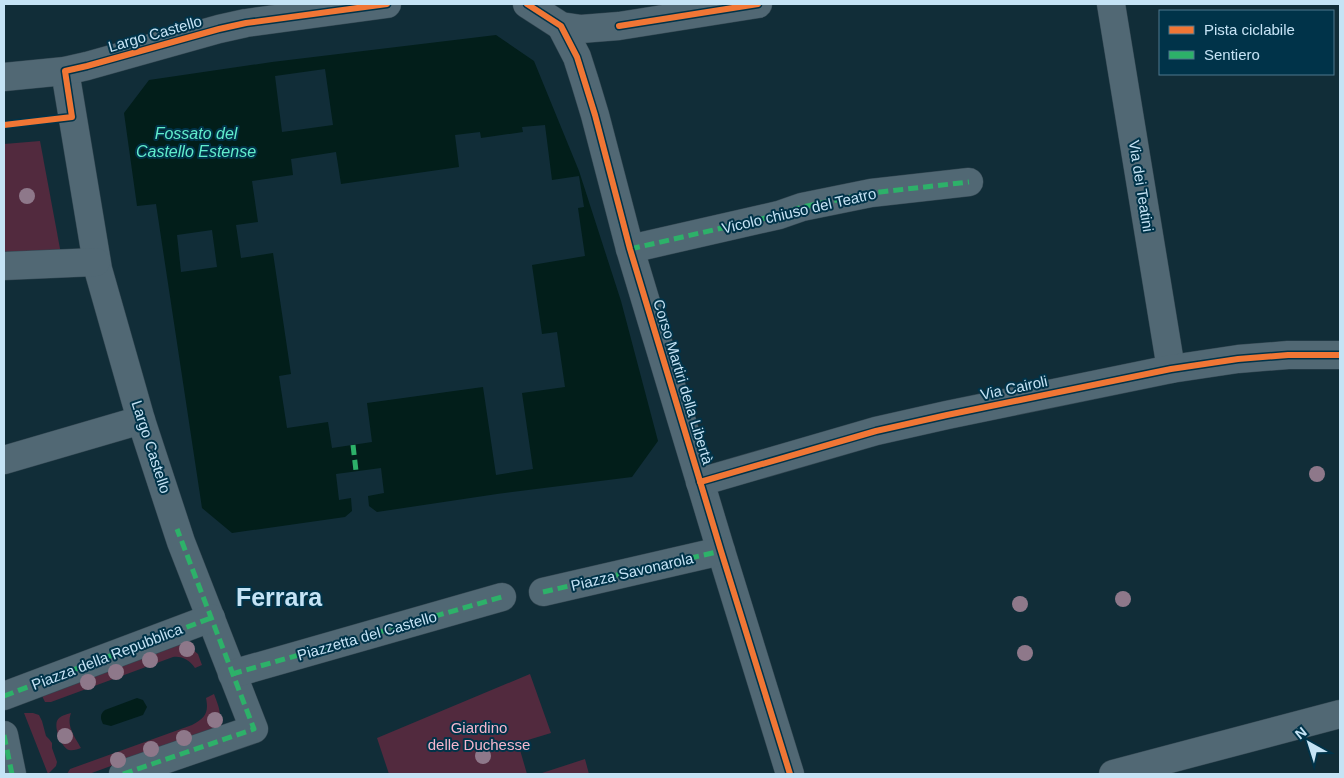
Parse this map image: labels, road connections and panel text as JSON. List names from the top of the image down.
{
  "streets": {
    "street": [
      "Largo Castello",
      "Via dei Teatini",
      "Vicolo chiuso del Teatro",
      "Corso Martiri della Libertà",
      "Via Cairoli",
      "Piazza Savonarola",
      "Piazzetta del Castello",
      "Piazza della Repubblica"
    ]
  },
  "crossings": [
    ["Largo Castello", "Piazza della Repubblica"],
    ["Via dei Teatini", "Via Cairoli"],
    ["Vicolo chiuso del Teatro", "Corso Martiri della Libertà"],
    ["Corso Martiri della Libertà", "Via Cairoli"],
    ["Corso Martiri della Libertà", "Piazza Savonarola"]
  ],
  "districts": ["Ferrara"],
  "water": ["Fossato del Castello Estense"],
  "parks": ["Giardino delle Duchesse"],
  "legend": ["Pista ciclabile", "Sentiero"],
  "north": "top left"
}
